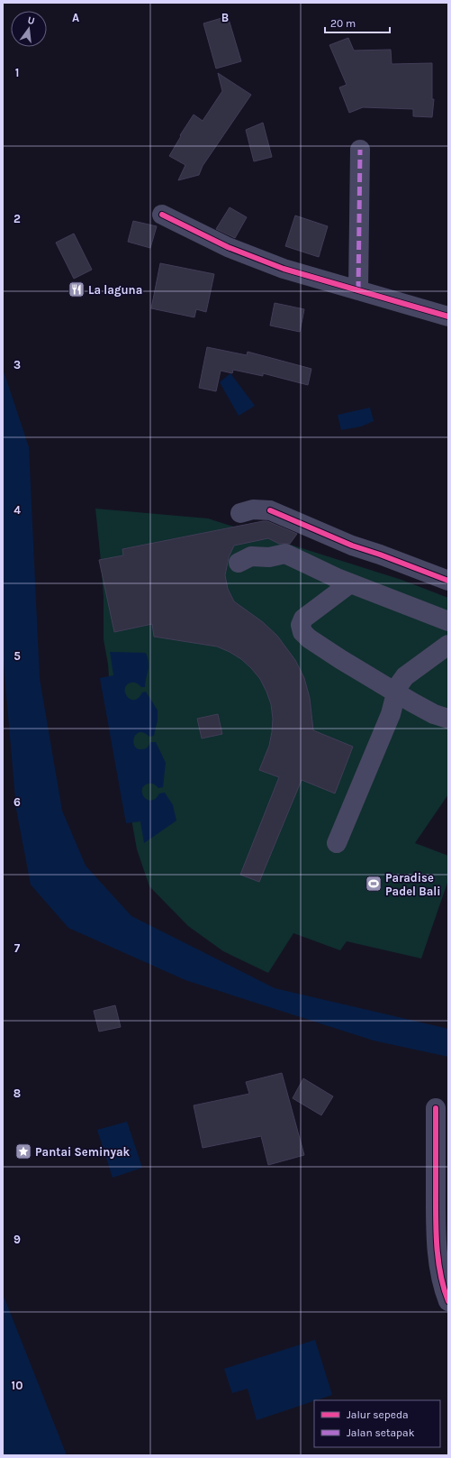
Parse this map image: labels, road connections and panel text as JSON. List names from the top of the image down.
{
  "places": {
    "restaurant": ["La laguna"],
    "sports": ["Paradise Padel Bali"],
    "place": ["Pantai Seminyak"]
  },
  "legend": ["Jalur sepeda", "Jalan setapak"],
  "scale_bar": "20 m",
  "north": "top",
  "grid": {
    "columns": ["A", "B"],
    "rows": [
      "1",
      "2",
      "3",
      "4",
      "5",
      "6",
      "7",
      "8",
      "9",
      "10"
    ]
  }
}
